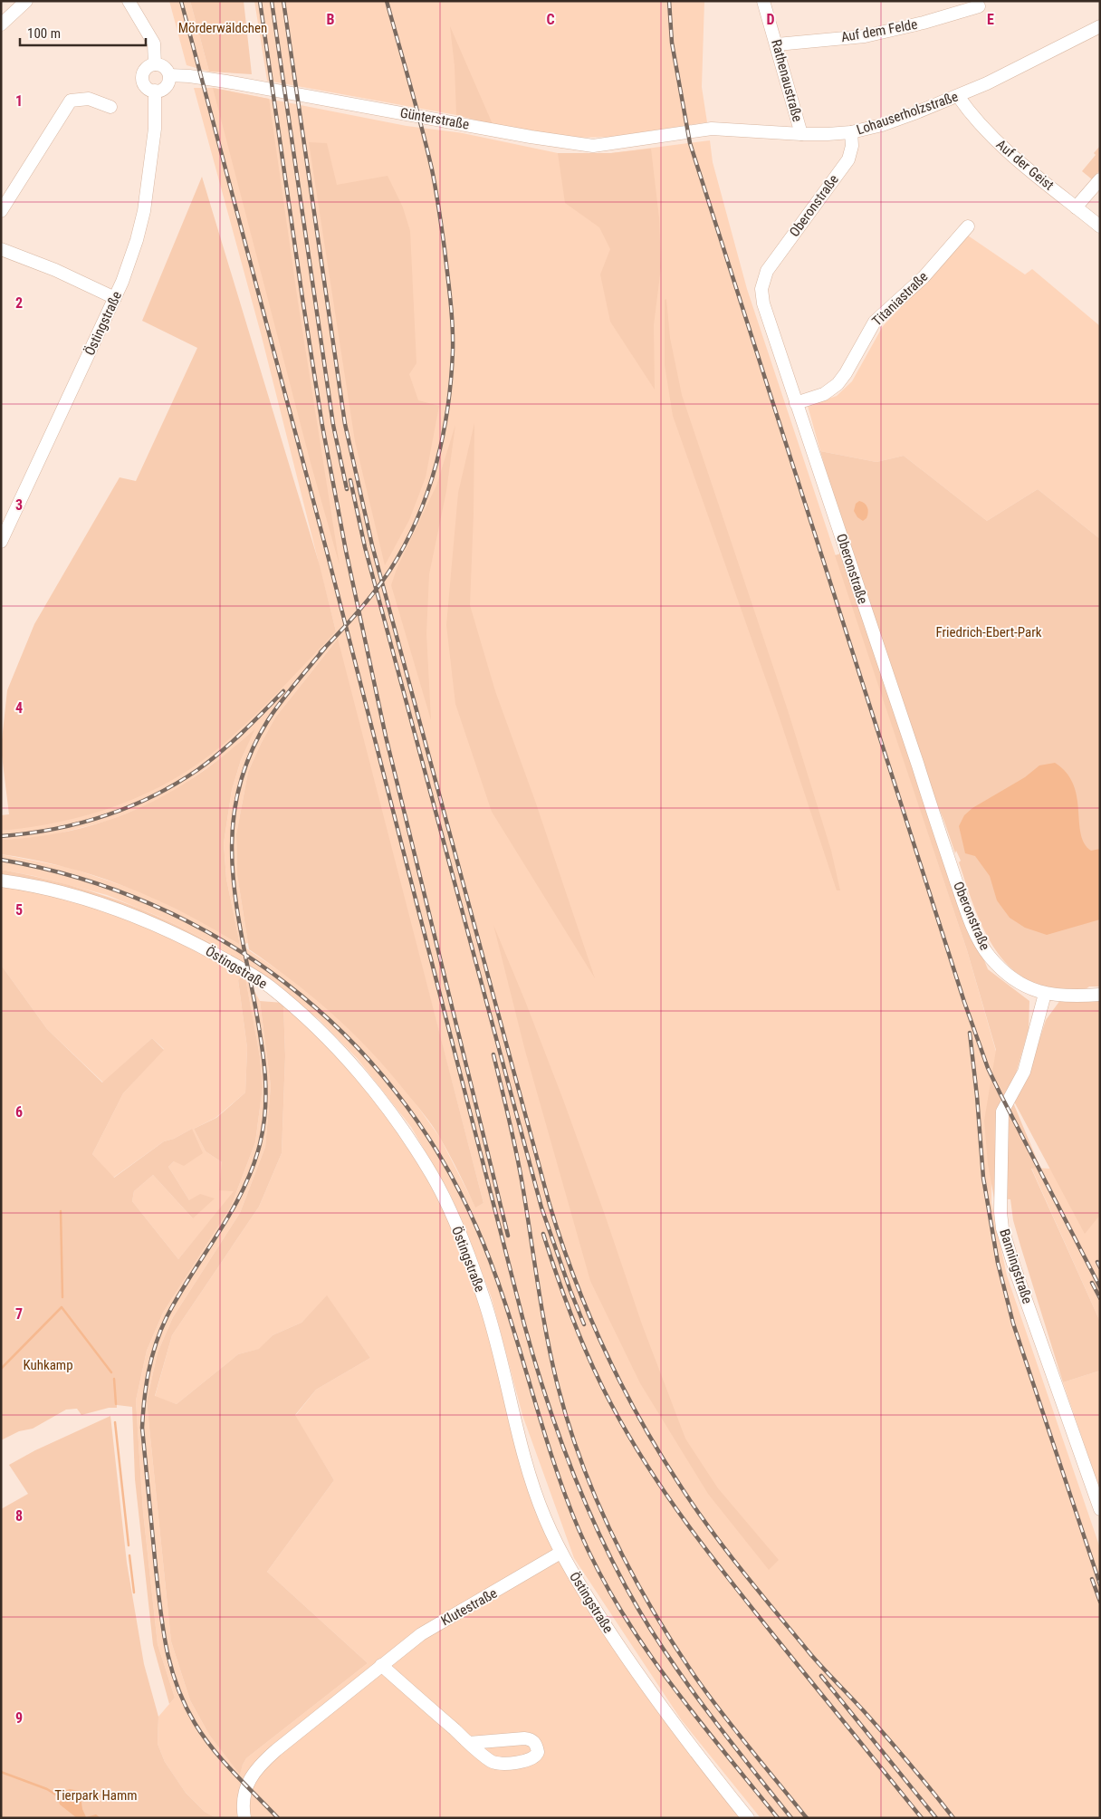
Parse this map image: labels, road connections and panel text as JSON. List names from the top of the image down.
{
  "streets": {
    "street": [
      "Auf dem Felde",
      "Rathenaustraße",
      "Lohauserholzstraße",
      "Günterstraße",
      "Auf der Geist",
      "Oberonstraße",
      "Titaniastraße",
      "Östingstraße",
      "Banningstraße",
      "Klutestraße"
    ]
  },
  "crossings": [
    ["Auf dem Felde", "Rathenaustraße"],
    ["Rathenaustraße", "Lohauserholzstraße"],
    ["Lohauserholzstraße", "Günterstraße"],
    ["Lohauserholzstraße", "Auf der Geist"],
    ["Lohauserholzstraße", "Oberonstraße"],
    ["Günterstraße", "Östingstraße"],
    ["Oberonstraße", "Titaniastraße"],
    ["Oberonstraße", "Banningstraße"],
    ["Östingstraße", "Klutestraße"]
  ],
  "parks": [
    "Mörderwäldchen",
    "Friedrich-Ebert-Park",
    "Kuhkamp",
    "Tierpark Hamm"
  ],
  "scale_bar": "100 m",
  "grid": {
    "columns": [
      "B",
      "C",
      "D",
      "E"
    ],
    "rows": [
      "1",
      "2",
      "3",
      "4",
      "5",
      "6",
      "7",
      "8",
      "9"
    ]
  }
}
